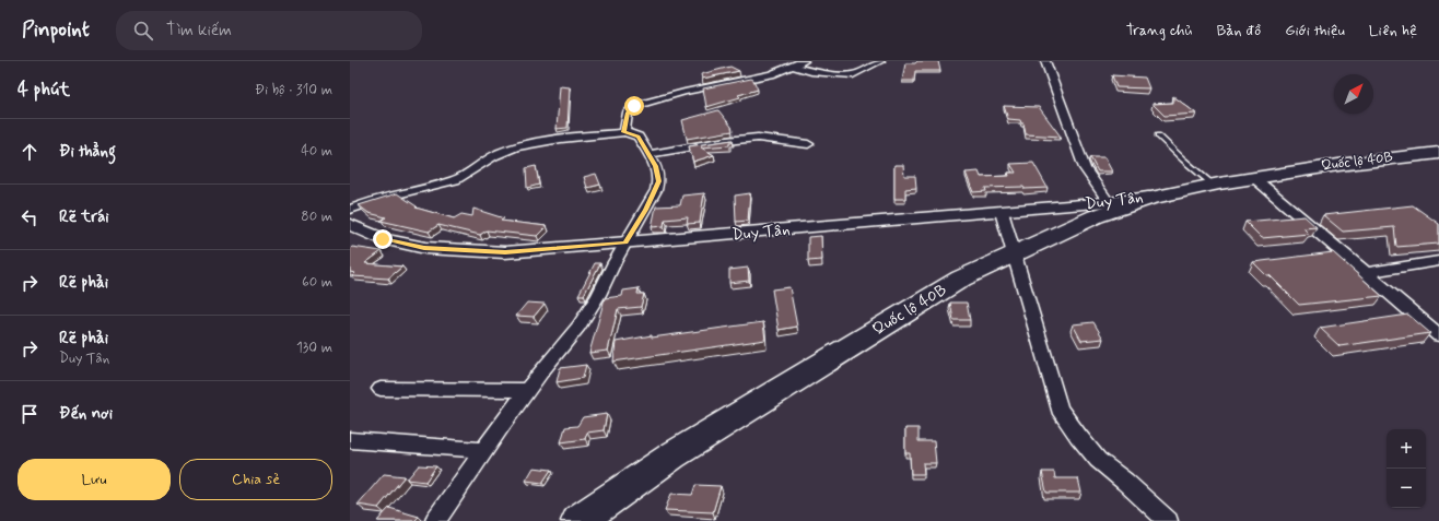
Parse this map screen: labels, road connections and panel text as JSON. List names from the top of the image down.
{
  "streets": {
    "highway": ["Quốc lộ 40B"],
    "street": ["Duy Tân"]
  },
  "crossings": [
    ["Quốc lộ 40B", "Duy Tân"]
  ],
  "north": "top right",
  "page": {
    "header": "Pinpoint",
    "search": "Tìm kiếm",
    "nav": [
      "Trang chủ",
      "Bản đồ",
      "Giới thiệu",
      "Liên hệ"
    ],
    "heading": ["4 phút", "Đi bộ · 310 m"],
    "list": [
      ["Đi thẳng", "40 m"],
      ["Rẽ trái", "80 m"],
      ["Rẽ phải", "60 m"],
      ["Rẽ phải", "Duy Tân", "130 m"],
      "Đến nơi"
    ],
    "map_buttons": ["+", "−"],
    "buttons": ["Lưu", "Chia sẻ"]
  }
}
